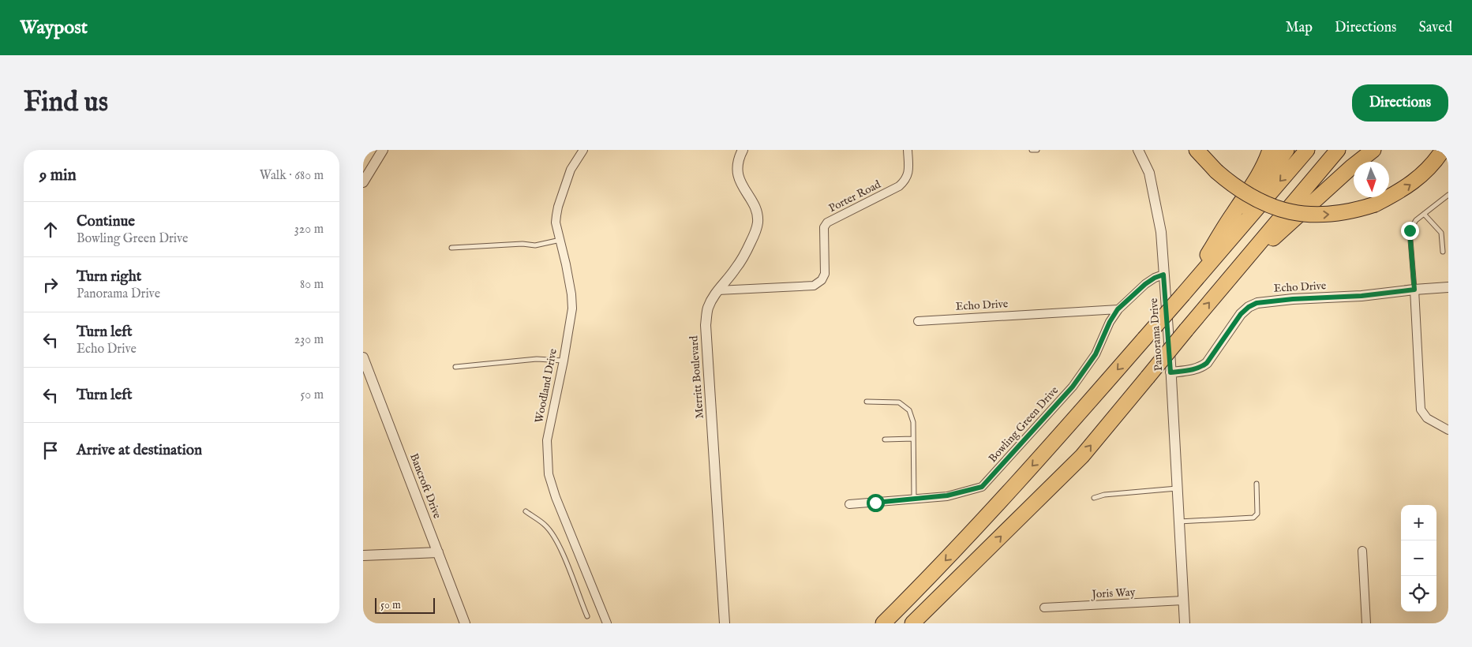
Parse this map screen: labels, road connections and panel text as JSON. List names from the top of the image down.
{
  "streets": {
    "street": [
      "Porter Road",
      "Echo Drive",
      "Panorama Drive",
      "Merritt Boulevard",
      "Woodland Drive",
      "Bowling Green Drive",
      "Bancroft Drive",
      "Joris Way"
    ]
  },
  "crossings": [
    ["Porter Road", "Merritt Boulevard"],
    ["Echo Drive", "Panorama Drive"],
    ["Echo Drive", "Bowling Green Drive"],
    ["Panorama Drive", "Bowling Green Drive"],
    ["Panorama Drive", "Joris Way"]
  ],
  "scale_bar": "50 m",
  "north": "bottom",
  "page": {
    "header": "Waypost",
    "nav": ["Map", "Directions", "Saved"],
    "buttons": "Directions",
    "title": "Find us",
    "heading": ["9 min", "Walk · 680 m"],
    "list": [
      ["Continue", "Bowling Green Drive", "320 m"],
      ["Turn right", "Panorama Drive", "80 m"],
      ["Turn left", "Echo Drive", "230 m"],
      ["Turn left", "50 m"],
      "Arrive at destination"
    ],
    "map_buttons": ["+", "−"],
    "scale": "50 m"
  }
}
